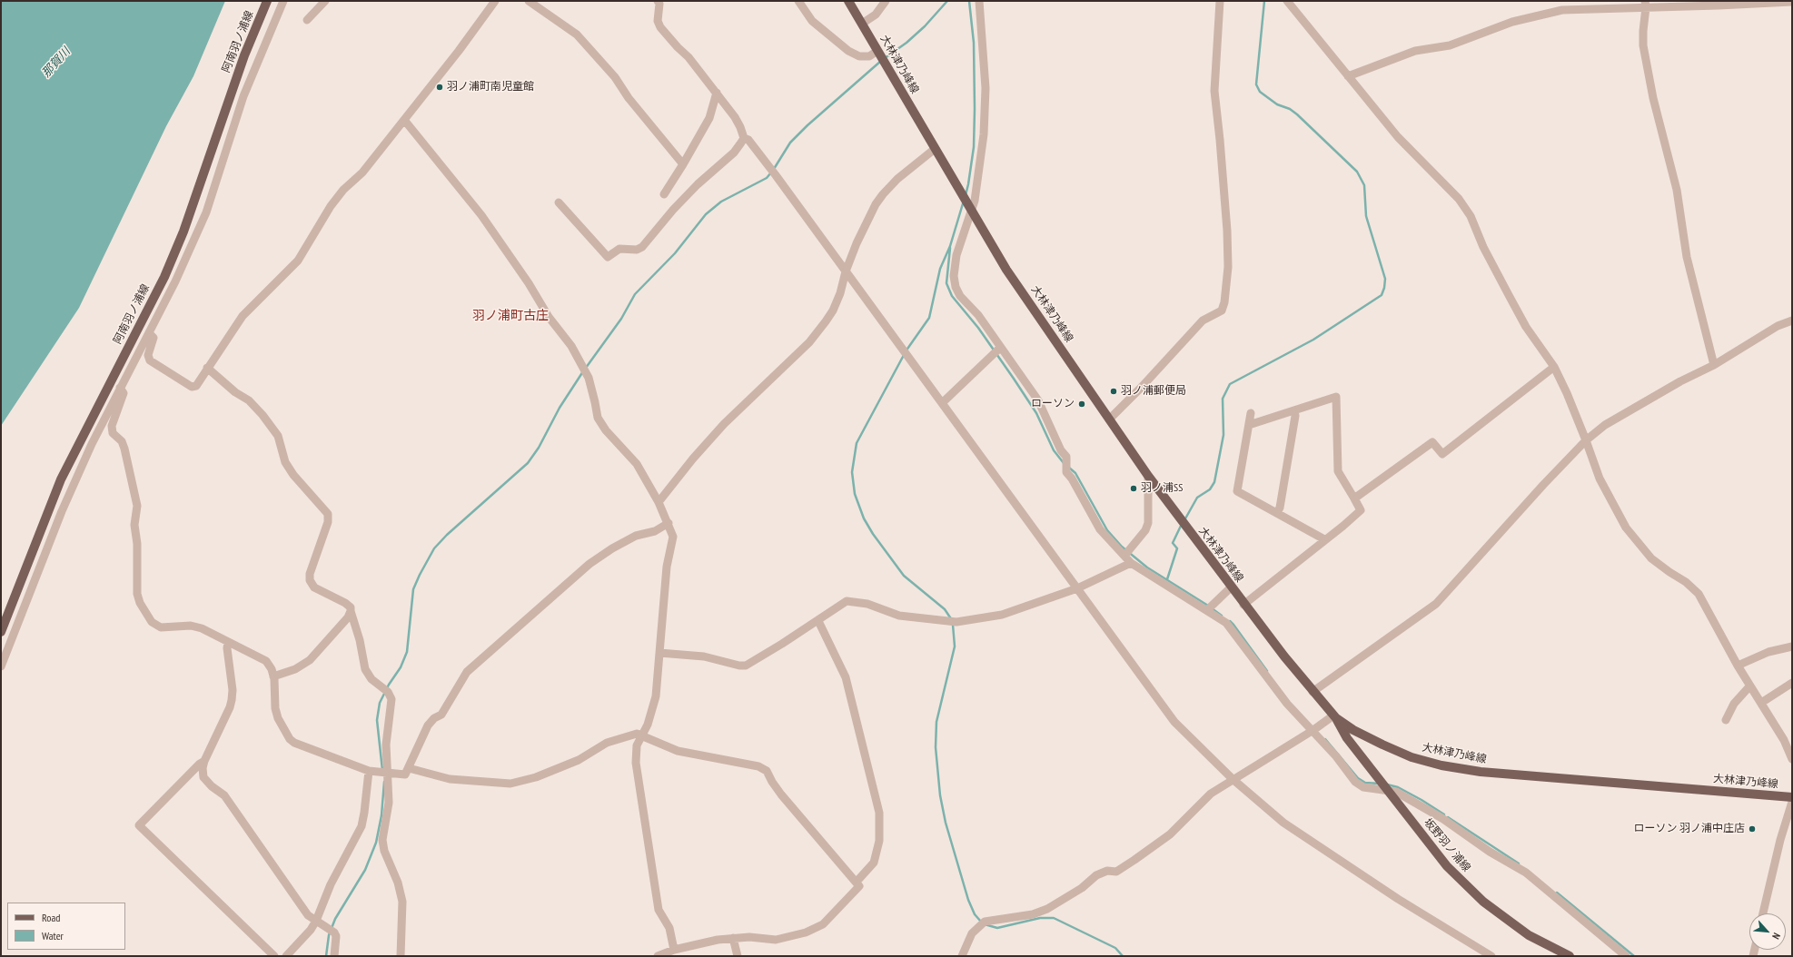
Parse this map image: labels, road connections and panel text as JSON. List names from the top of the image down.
{
  "streets": {
    "main road": ["阿南羽ノ浦線", "大林津乃峰線", "坂野羽ノ浦線"]
  },
  "crossings": [
    ["大林津乃峰線", "坂野羽ノ浦線"]
  ],
  "districts": ["羽ノ浦町古庄"],
  "water": ["那賀川"],
  "places": [
    "羽ノ浦町南児童館",
    "羽ノ浦郵便局",
    "ローソン",
    "羽ノ浦SS",
    "ローソン 羽ノ浦中庄店"
  ],
  "legend": ["Road", "Water"],
  "north": "bottom right"
}
